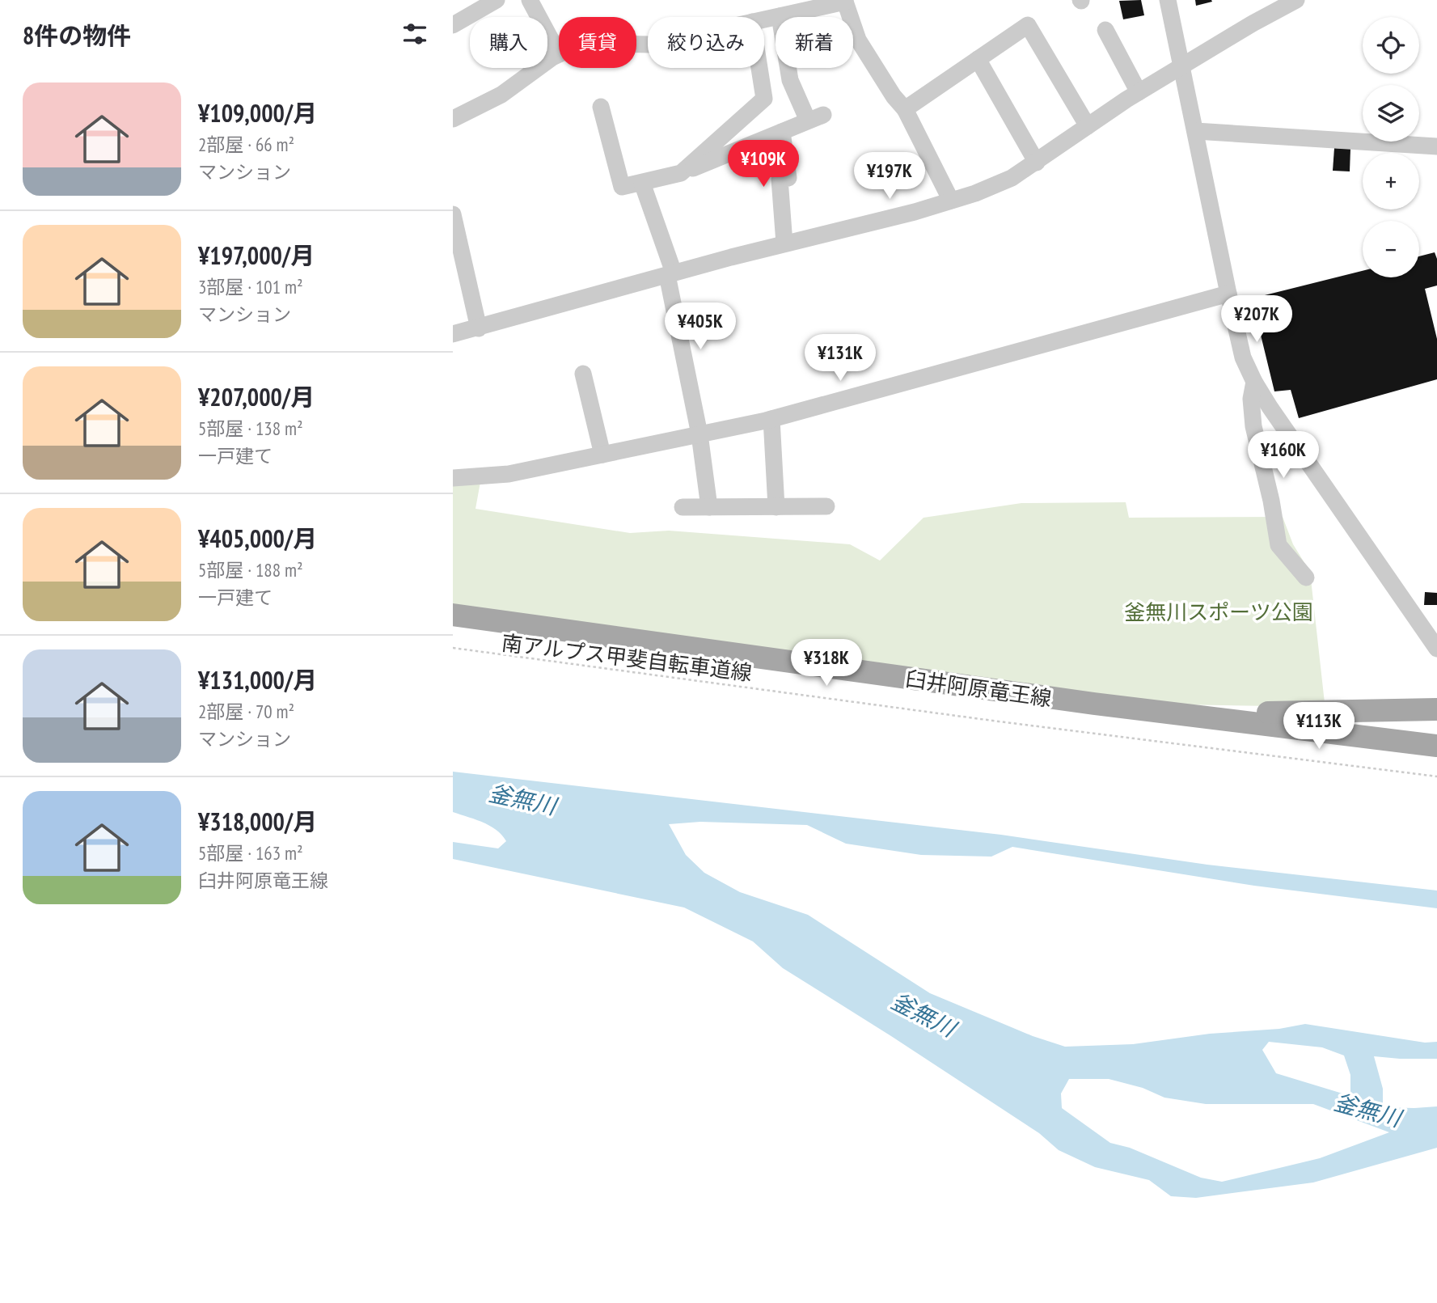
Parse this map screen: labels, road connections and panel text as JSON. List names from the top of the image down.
{
  "streets": {
    "main road": ["臼井阿原竜王線"],
    "path": ["南アルプス甲斐自転車道線"]
  },
  "water": ["釜無川"],
  "parks": ["釜無川スポーツ公園"],
  "page": {
    "heading": "8件の物件",
    "map_buttons": ["+", "−"],
    "chip": [
      "購入",
      "賃貸",
      "絞り込み",
      "新着"
    ],
    "list": [
      {
        "name": "¥109,000/月",
        "note": "2部屋 · 66 m² · マンション"
      },
      {
        "name": "¥197,000/月",
        "note": "3部屋 · 101 m² · マンション"
      },
      {
        "name": "¥207,000/月",
        "note": "5部屋 · 138 m² · 一戸建て"
      },
      {
        "name": "¥405,000/月",
        "note": "5部屋 · 188 m² · 一戸建て"
      },
      {
        "name": "¥131,000/月",
        "note": "2部屋 · 70 m² · マンション"
      },
      {
        "name": "¥318,000/月",
        "note": "5部屋 · 163 m² · 臼井阿原竜王線"
      }
    ],
    "price": [
      "¥109K",
      "¥197K",
      "¥207K",
      "¥405K",
      "¥131K",
      "¥160K",
      "¥318K",
      "¥113K"
    ]
  }
}
